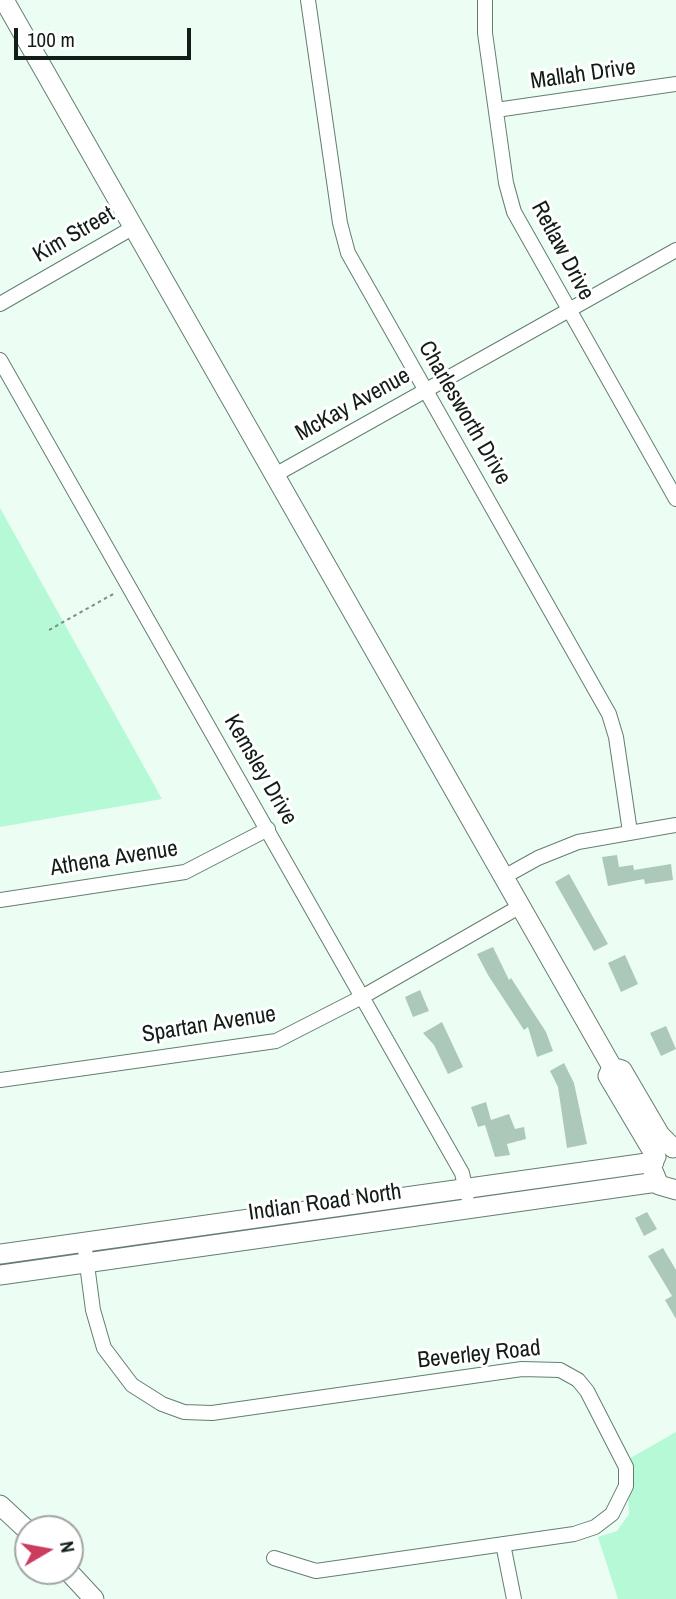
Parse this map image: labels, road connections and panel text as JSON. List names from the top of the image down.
{
  "streets": {
    "main road": ["Indian Road North"],
    "street": [
      "Mallah Drive",
      "Kim Street",
      "Retlaw Drive",
      "McKay Avenue",
      "Charlesworth Drive",
      "Kemsley Drive",
      "Athena Avenue",
      "Spartan Avenue",
      "Beverley Road"
    ]
  },
  "crossings": [
    ["Mallah Drive", "Retlaw Drive"],
    ["Retlaw Drive", "McKay Avenue"],
    ["McKay Avenue", "Charlesworth Drive"],
    ["Kemsley Drive", "Athena Avenue"],
    ["Kemsley Drive", "Spartan Avenue"],
    ["Kemsley Drive", "Indian Road North"],
    ["Indian Road North", "Beverley Road"]
  ],
  "scale_bar": "100 m",
  "north": "right"
}
